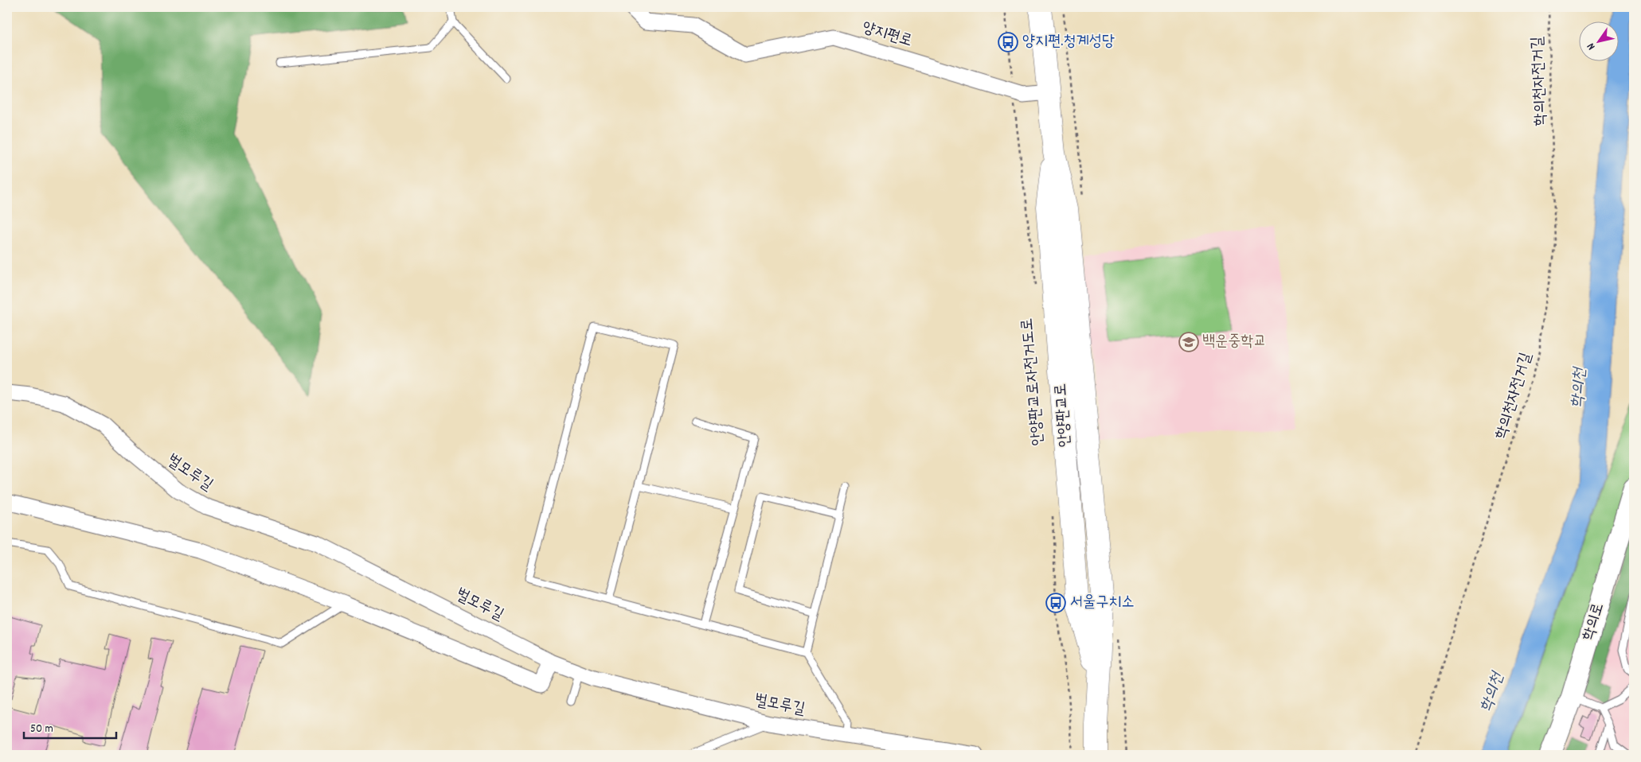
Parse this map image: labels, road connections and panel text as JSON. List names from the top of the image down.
{
  "streets": {
    "main road": ["안양판교로"],
    "street": ["양지편로", "벌모루길", "학의로"],
    "path": ["학의천자전거길"]
  },
  "crossings": [
    ["양지편로", "안양판교로"]
  ],
  "water": ["학의천"],
  "places": {
    "bus stop": ["양지편.청계성당", "서울구치소"],
    "school or university": ["백운중학교"]
  },
  "scale_bar": "50 m",
  "north": "bottom left"
}
